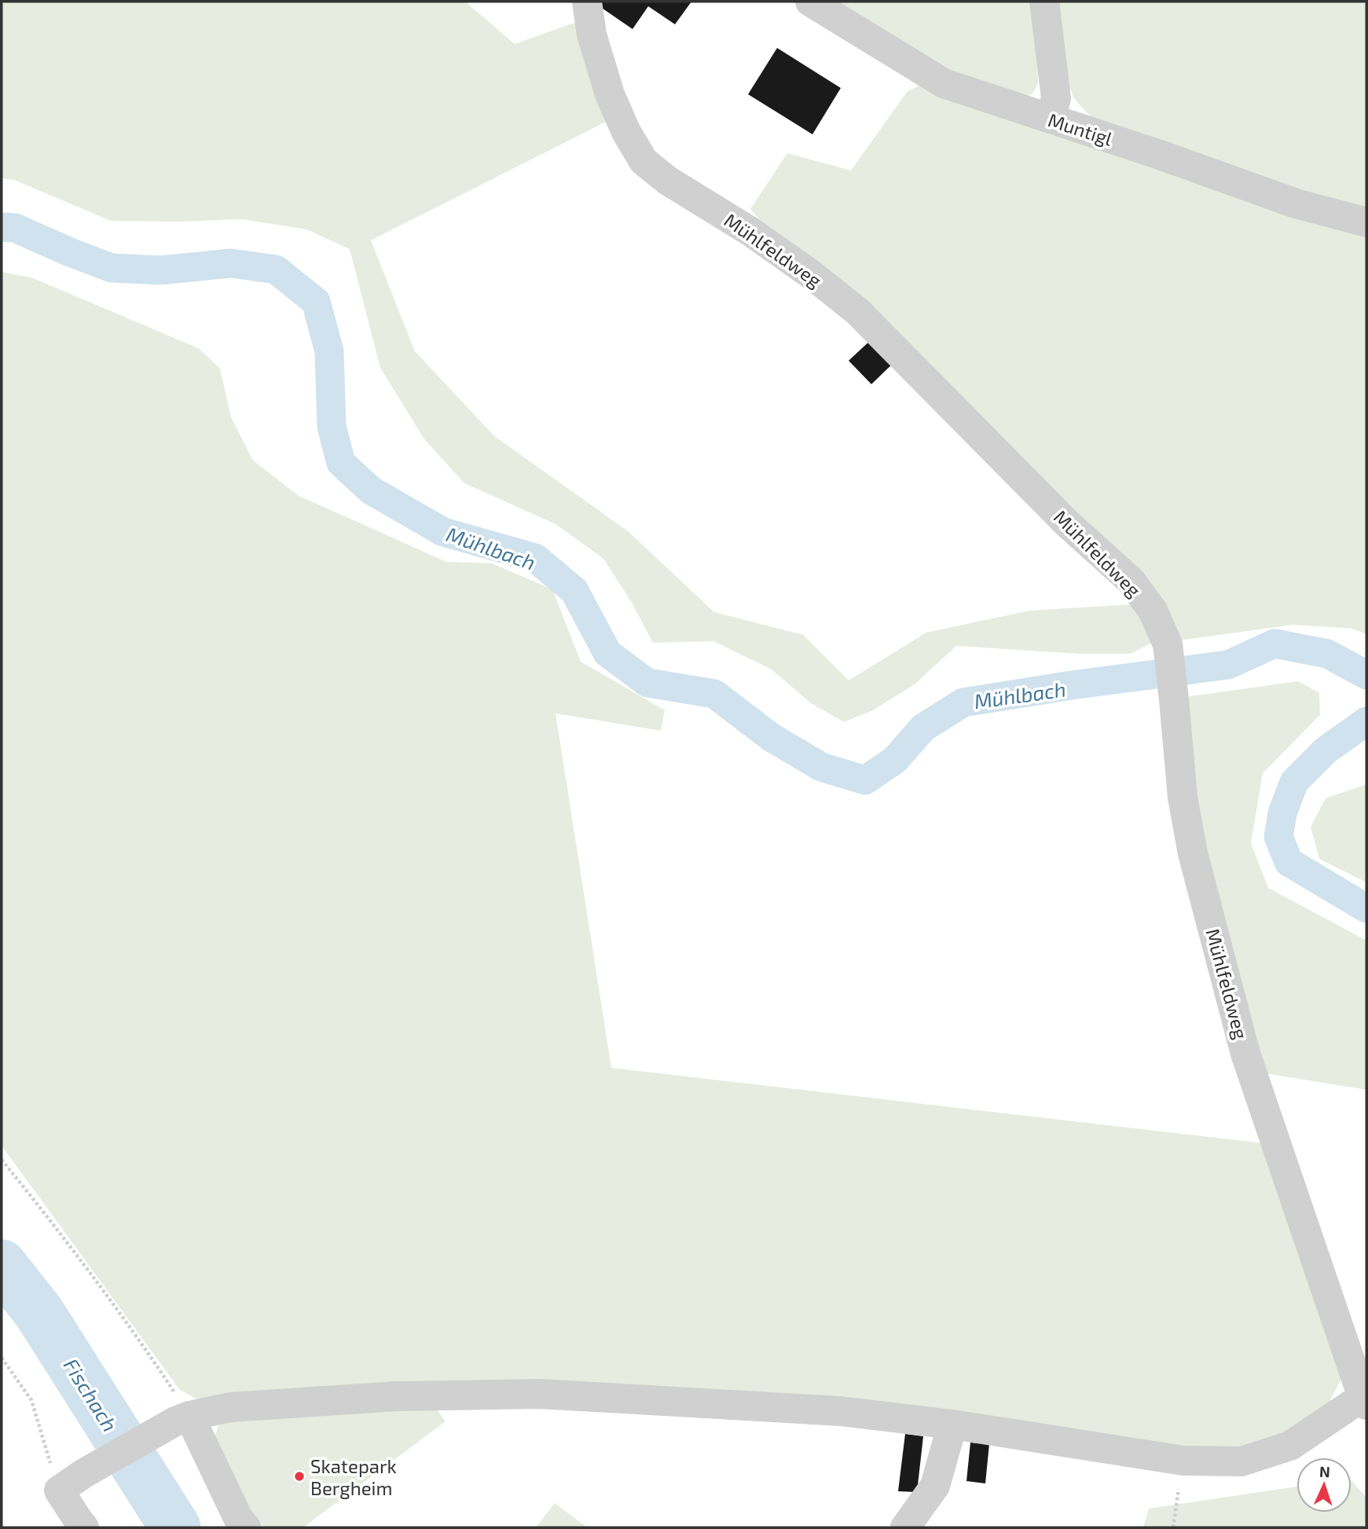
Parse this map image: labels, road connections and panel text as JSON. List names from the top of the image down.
{
  "streets": {
    "street": ["Muntigl", "Mühlfeldweg"]
  },
  "water": ["Mühlbach", "Fischach"],
  "places": ["Skatepark Bergheim"],
  "north": "top"
}
